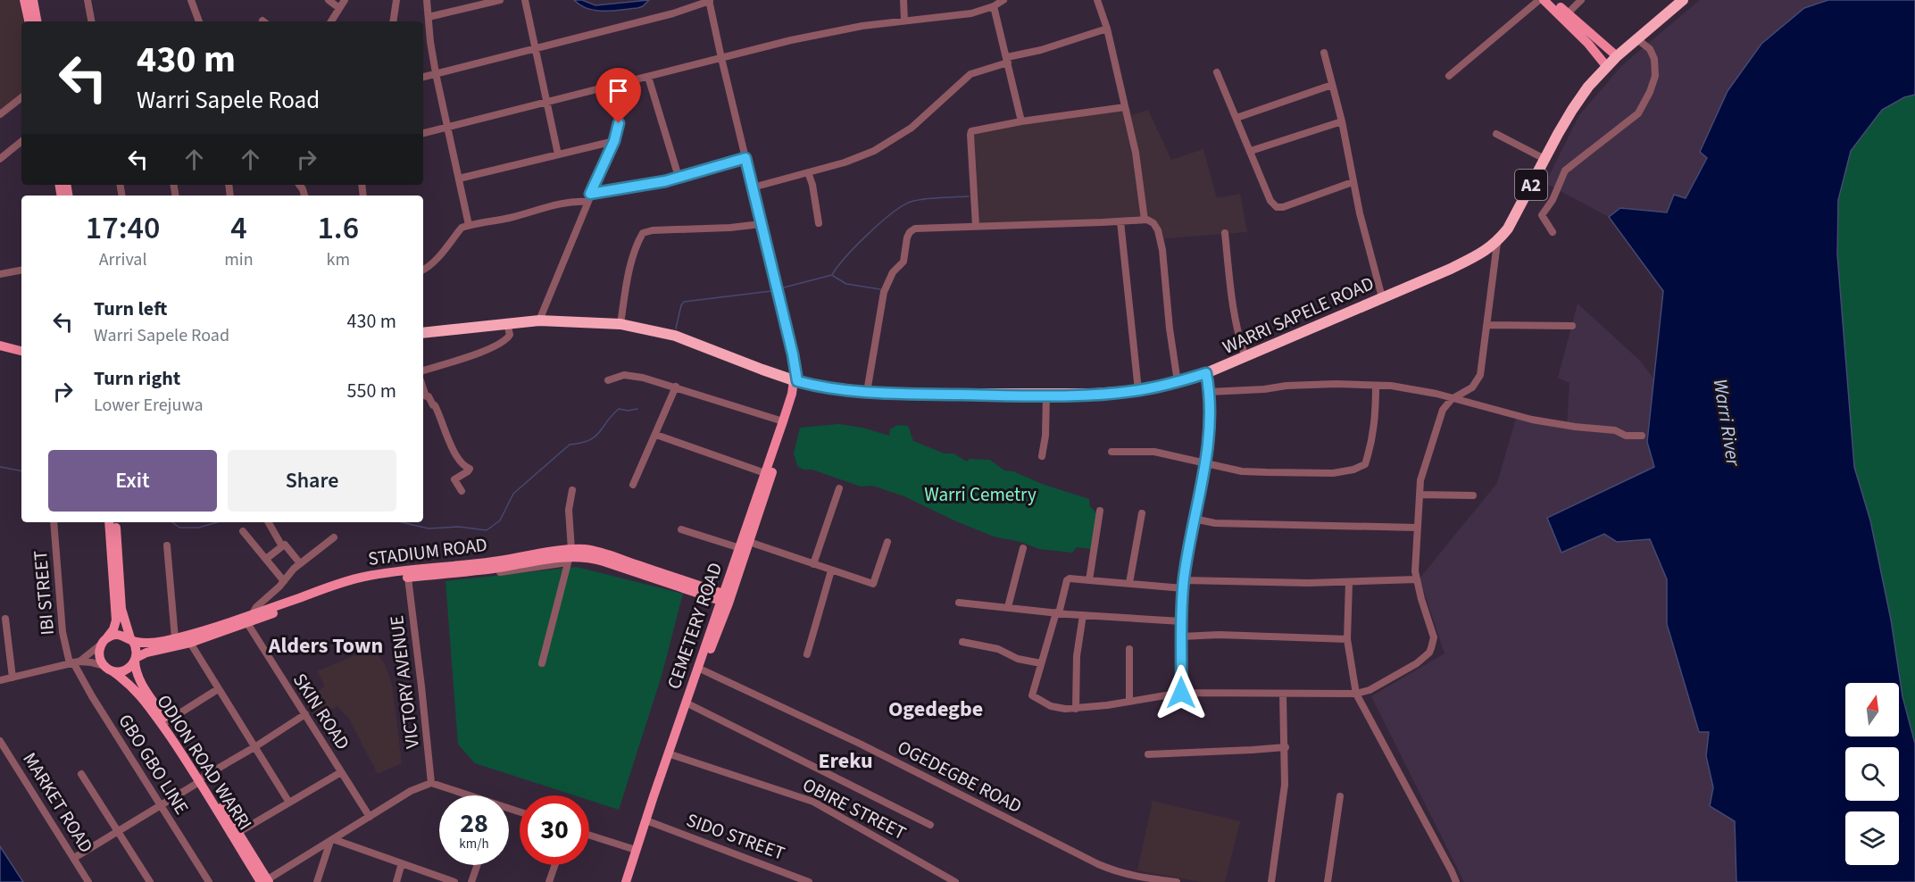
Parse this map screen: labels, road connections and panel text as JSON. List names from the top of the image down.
{
  "streets": {
    "highway": ["A2", "WARRI SAPELE ROAD"],
    "main road": ["STADIUM ROAD", "CEMETERY ROAD", "ODION ROAD WARRI"],
    "street": [
      "IBI STREET",
      "VICTORY AVENUE",
      "SKIN ROAD",
      "GBO GBO LINE",
      "OGEDEGBE ROAD",
      "MARKET ROAD",
      "OBIRE STREET",
      "SIDO STREET"
    ]
  },
  "crossings": [
    ["WARRI SAPELE ROAD", "CEMETERY ROAD"],
    ["STADIUM ROAD", "CEMETERY ROAD"],
    ["STADIUM ROAD", "VICTORY AVENUE"],
    ["STADIUM ROAD", "SKIN ROAD"],
    ["STADIUM ROAD", "ODION ROAD WARRI"],
    ["IBI STREET", "GBO GBO LINE"],
    ["CEMETERY ROAD", "OGEDEGBE ROAD"],
    ["CEMETERY ROAD", "OBIRE STREET"],
    ["CEMETERY ROAD", "SIDO STREET"]
  ],
  "districts": ["Alders Town", "Ogedegbe", "Ereku"],
  "water": ["Warri River"],
  "parks": ["Warri Cemetry"],
  "north": "top",
  "page": {
    "turn": ["430 m", "Warri Sapele Road"],
    "eta": [
      "17:40",
      "Arrival",
      "4",
      "min",
      "1.6",
      "km"
    ],
    "list": [
      {
        "name": "Turn left",
        "note": "Warri Sapele Road",
        "value": "430 m"
      },
      {
        "name": "Turn right",
        "note": "Lower Erejuwa",
        "value": "550 m"
      }
    ],
    "buttons": ["Exit", "Share"],
    "speed": "28 km/h",
    "limit": "30"
  }
}
